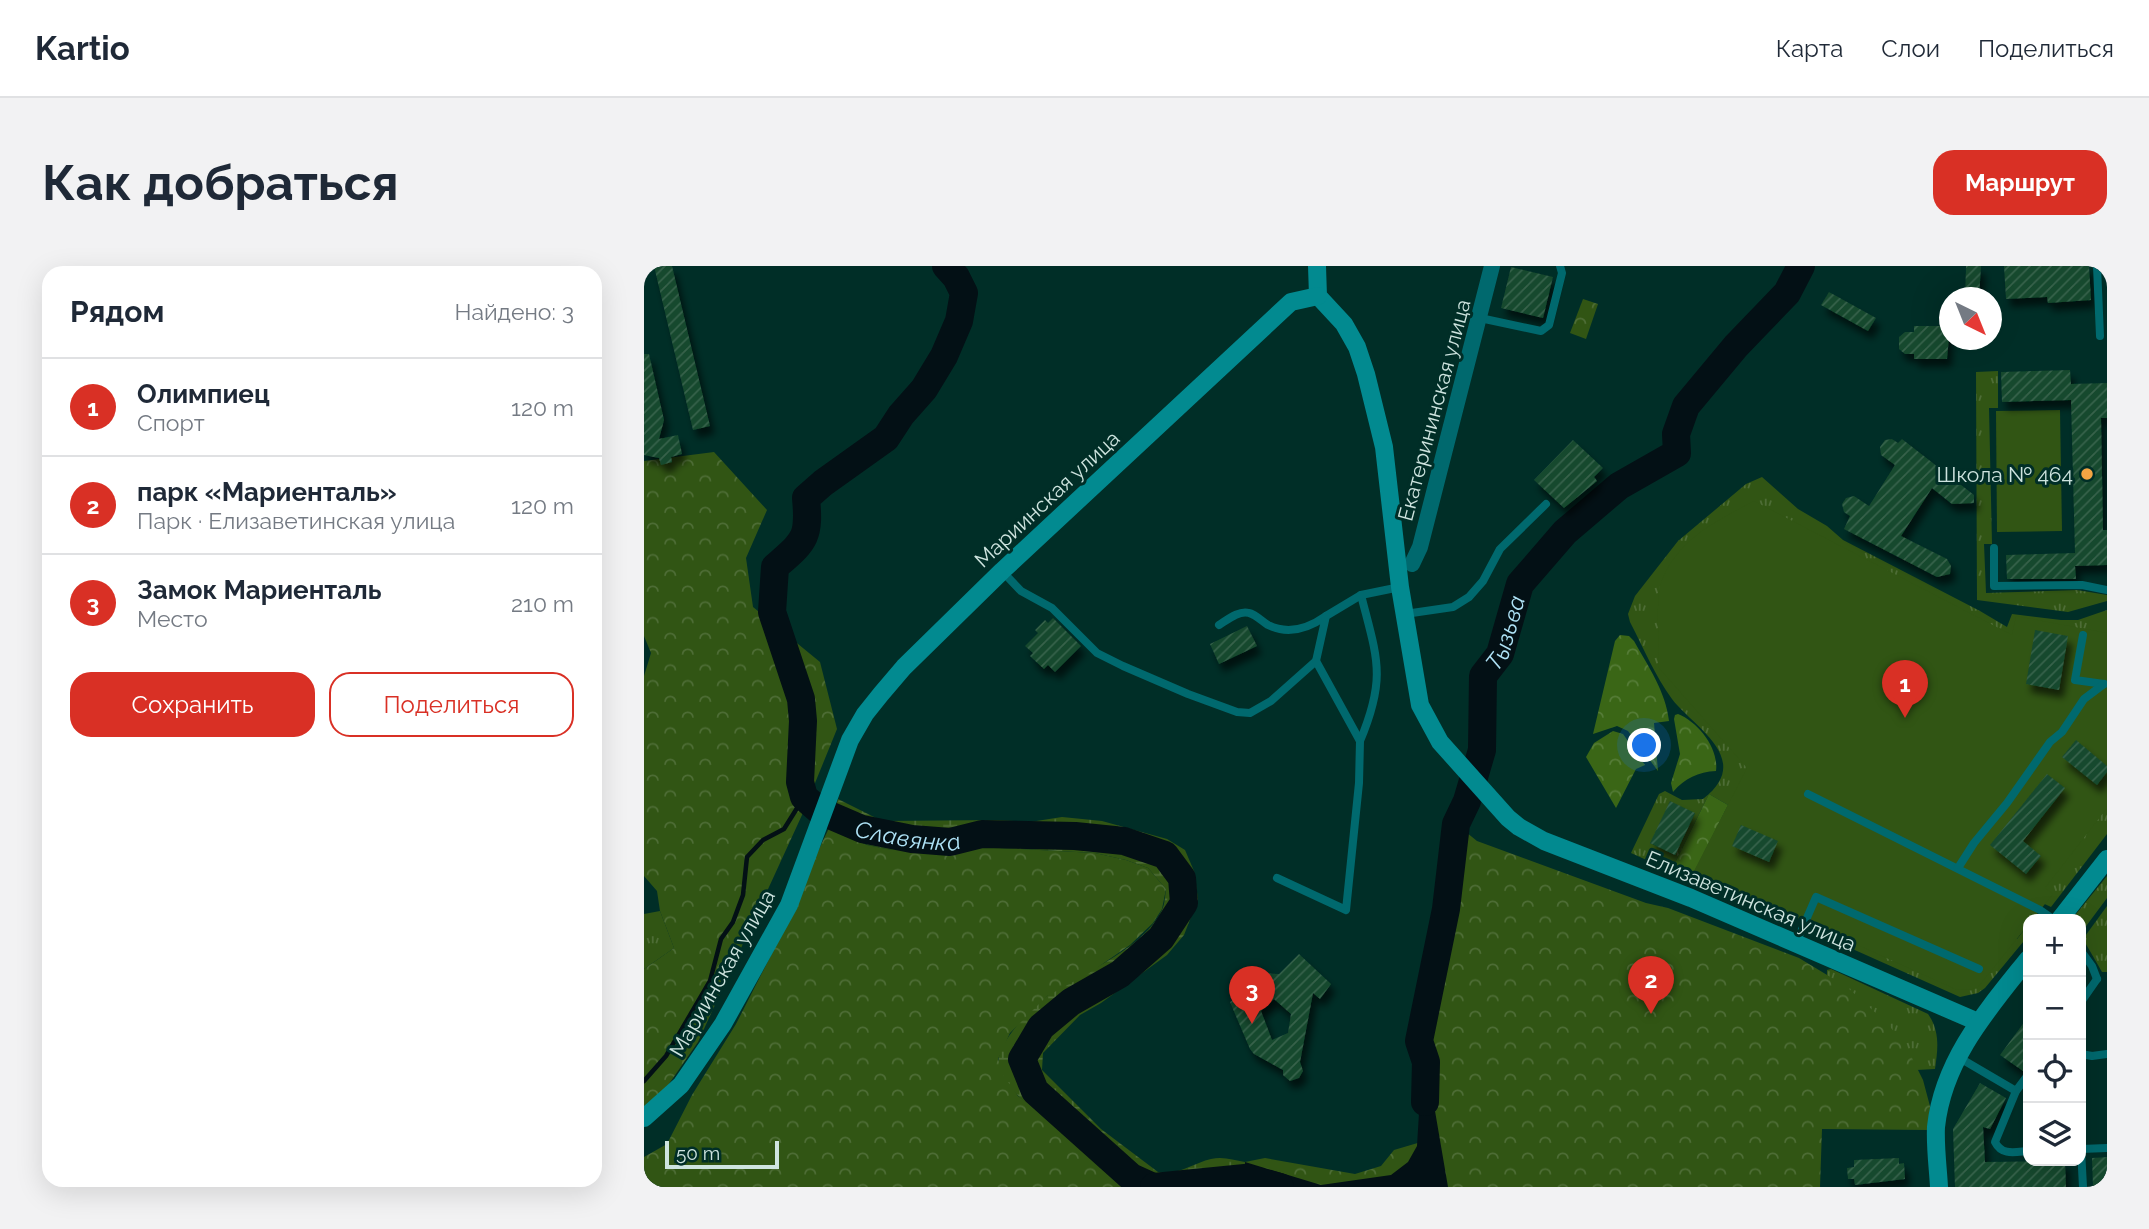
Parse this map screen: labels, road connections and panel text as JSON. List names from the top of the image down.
{
  "streets": {
    "street": ["Екатерининская улица", "Мариинская улица", "Елизаветинская улица"]
  },
  "water": ["Тызьва", "Славянка"],
  "places": ["Школа № 464"],
  "scale_bar": "50 m",
  "north": "bottom right",
  "page": {
    "header": "Kartio",
    "nav": ["Карта", "Слои", "Поделиться"],
    "buttons": [
      "Маршрут",
      ["Сохранить", "Поделиться"]
    ],
    "title": "Как добраться",
    "heading": ["Рядом", "Найдено: 3"],
    "list": [
      {
        "mark": "1",
        "name": "Олимпиец",
        "note": "Спорт",
        "value": "120 m"
      },
      {
        "mark": "2",
        "name": "парк «Мариенталь»",
        "note": "Парк · Елизаветинская улица",
        "value": "120 m"
      },
      {
        "mark": "3",
        "name": "Замок Мариенталь",
        "note": "Место",
        "value": "210 m"
      }
    ],
    "pins": ["1", "2", "3"],
    "map_buttons": ["+", "−"],
    "scale": "50 m"
  }
}
